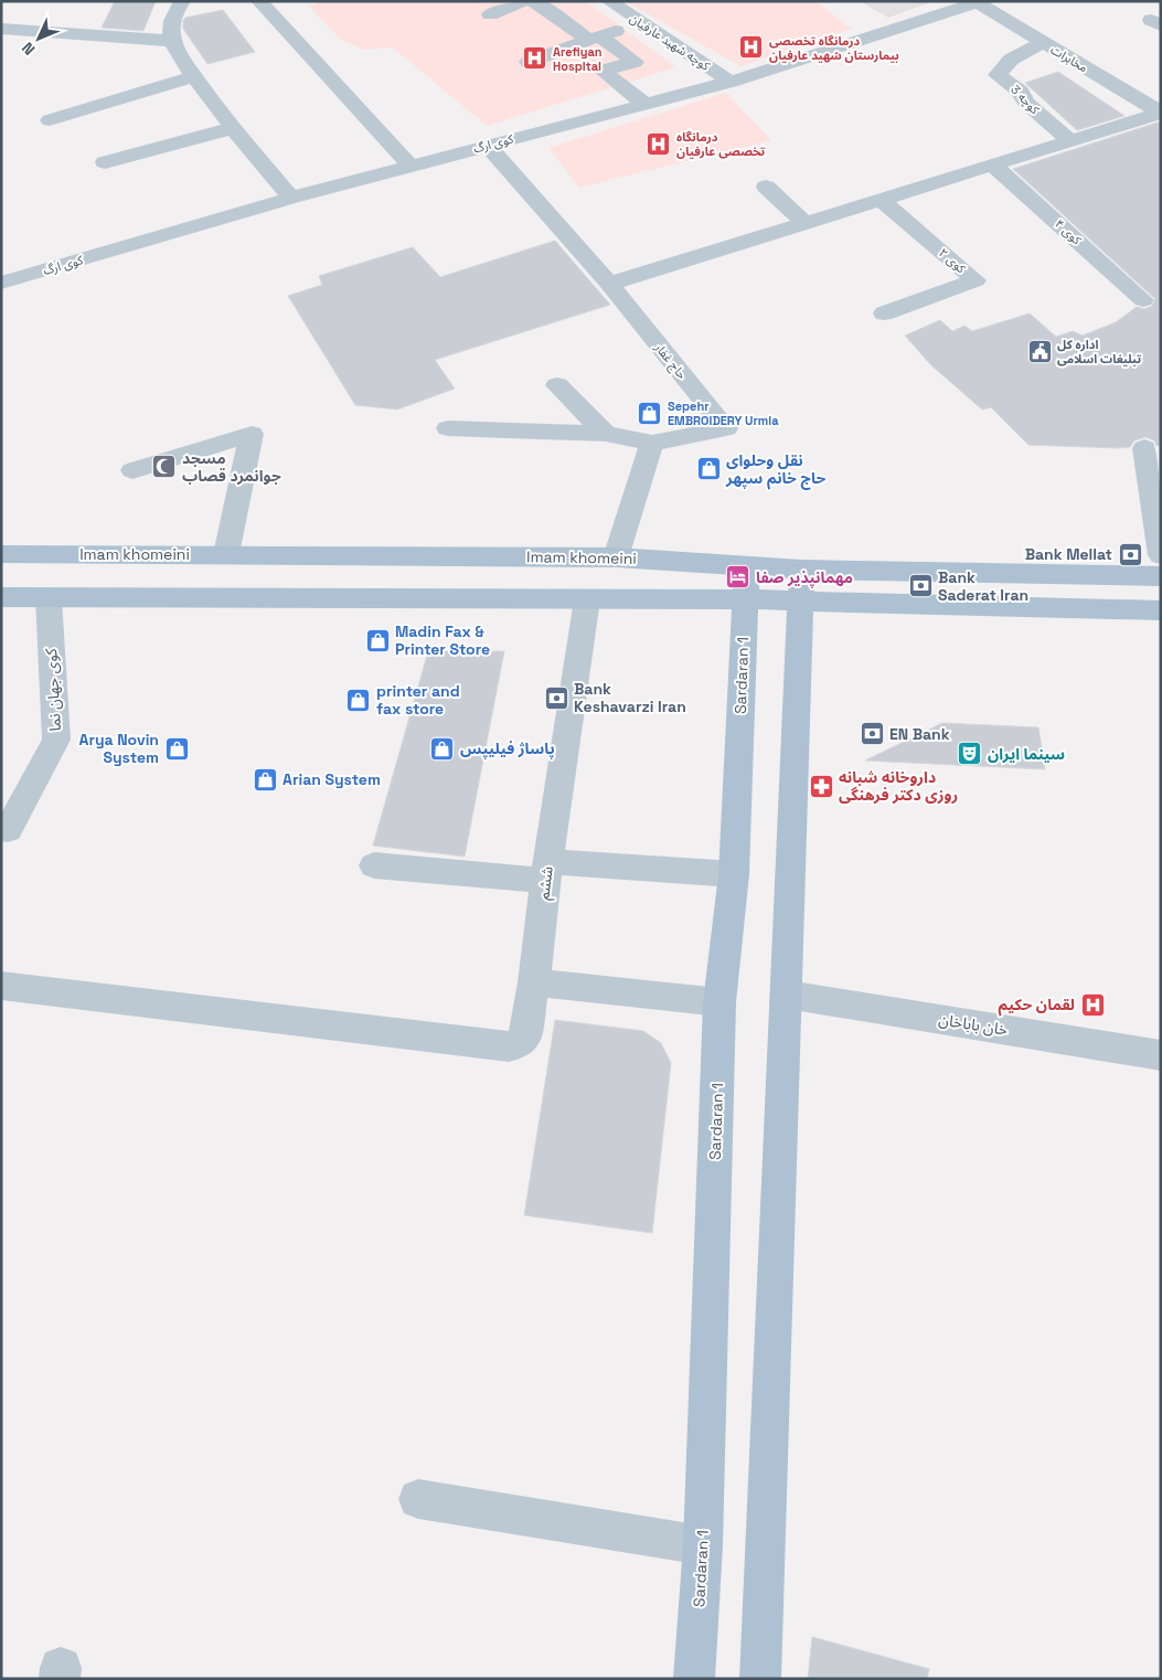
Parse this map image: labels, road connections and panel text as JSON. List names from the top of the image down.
{
  "streets": {
    "main road": ["Imam khomeini", "Sardaran 1"],
    "street": [
      "کوچه شهید عارفیان",
      "مخابرات",
      "کوچه 3",
      "کوی ارگ",
      "کوی ۴",
      "کوی ۲",
      "حاج غفار",
      "کوی جهان نما",
      "ششم",
      "خان باباخان"
    ]
  },
  "crossings": [
    ["کوچه شهید عارفیان", "کوی ارگ"],
    ["مخابرات", "کوچه 3"],
    ["مخابرات", "کوی ارگ"],
    ["کوی ارگ", "حاج غفار"],
    ["Imam khomeini", "Sardaran 1"],
    ["Imam khomeini", "کوی جهان نما"],
    ["Imam khomeini", "ششم"]
  ],
  "places": {
    "hospital": [
      "درمانگاه تخصصی بیمارستان شهید عارفیان",
      "Arefiyan Hospital",
      "درمانگاه تخصصی عارفیان",
      "لقمان حکیم"
    ],
    "public building": ["اداره کل تبلیغات اسلامی"],
    "shop": [
      "Sepehr EMBROIDERY Urmia",
      "نقل وحلوای حاج خانم سپهر",
      "Madin Fax & Printer Store",
      "printer and fax store",
      "Arya Novin System",
      "پاساژ فیلیپس",
      "Arian System"
    ],
    "mosque": ["مسجد جوانمرد قصاب"],
    "bank": [
      "Bank Mellat",
      "Bank Saderat Iran",
      "Bank Keshavarzi Iran",
      "EN Bank"
    ],
    "hotel": ["مهمانپذیر صفا"],
    "theatre": ["سینما ایران"],
    "pharmacy": ["داروخانه شبانه روزی دکتر فرهنگی"]
  },
  "north": "bottom left"
}
